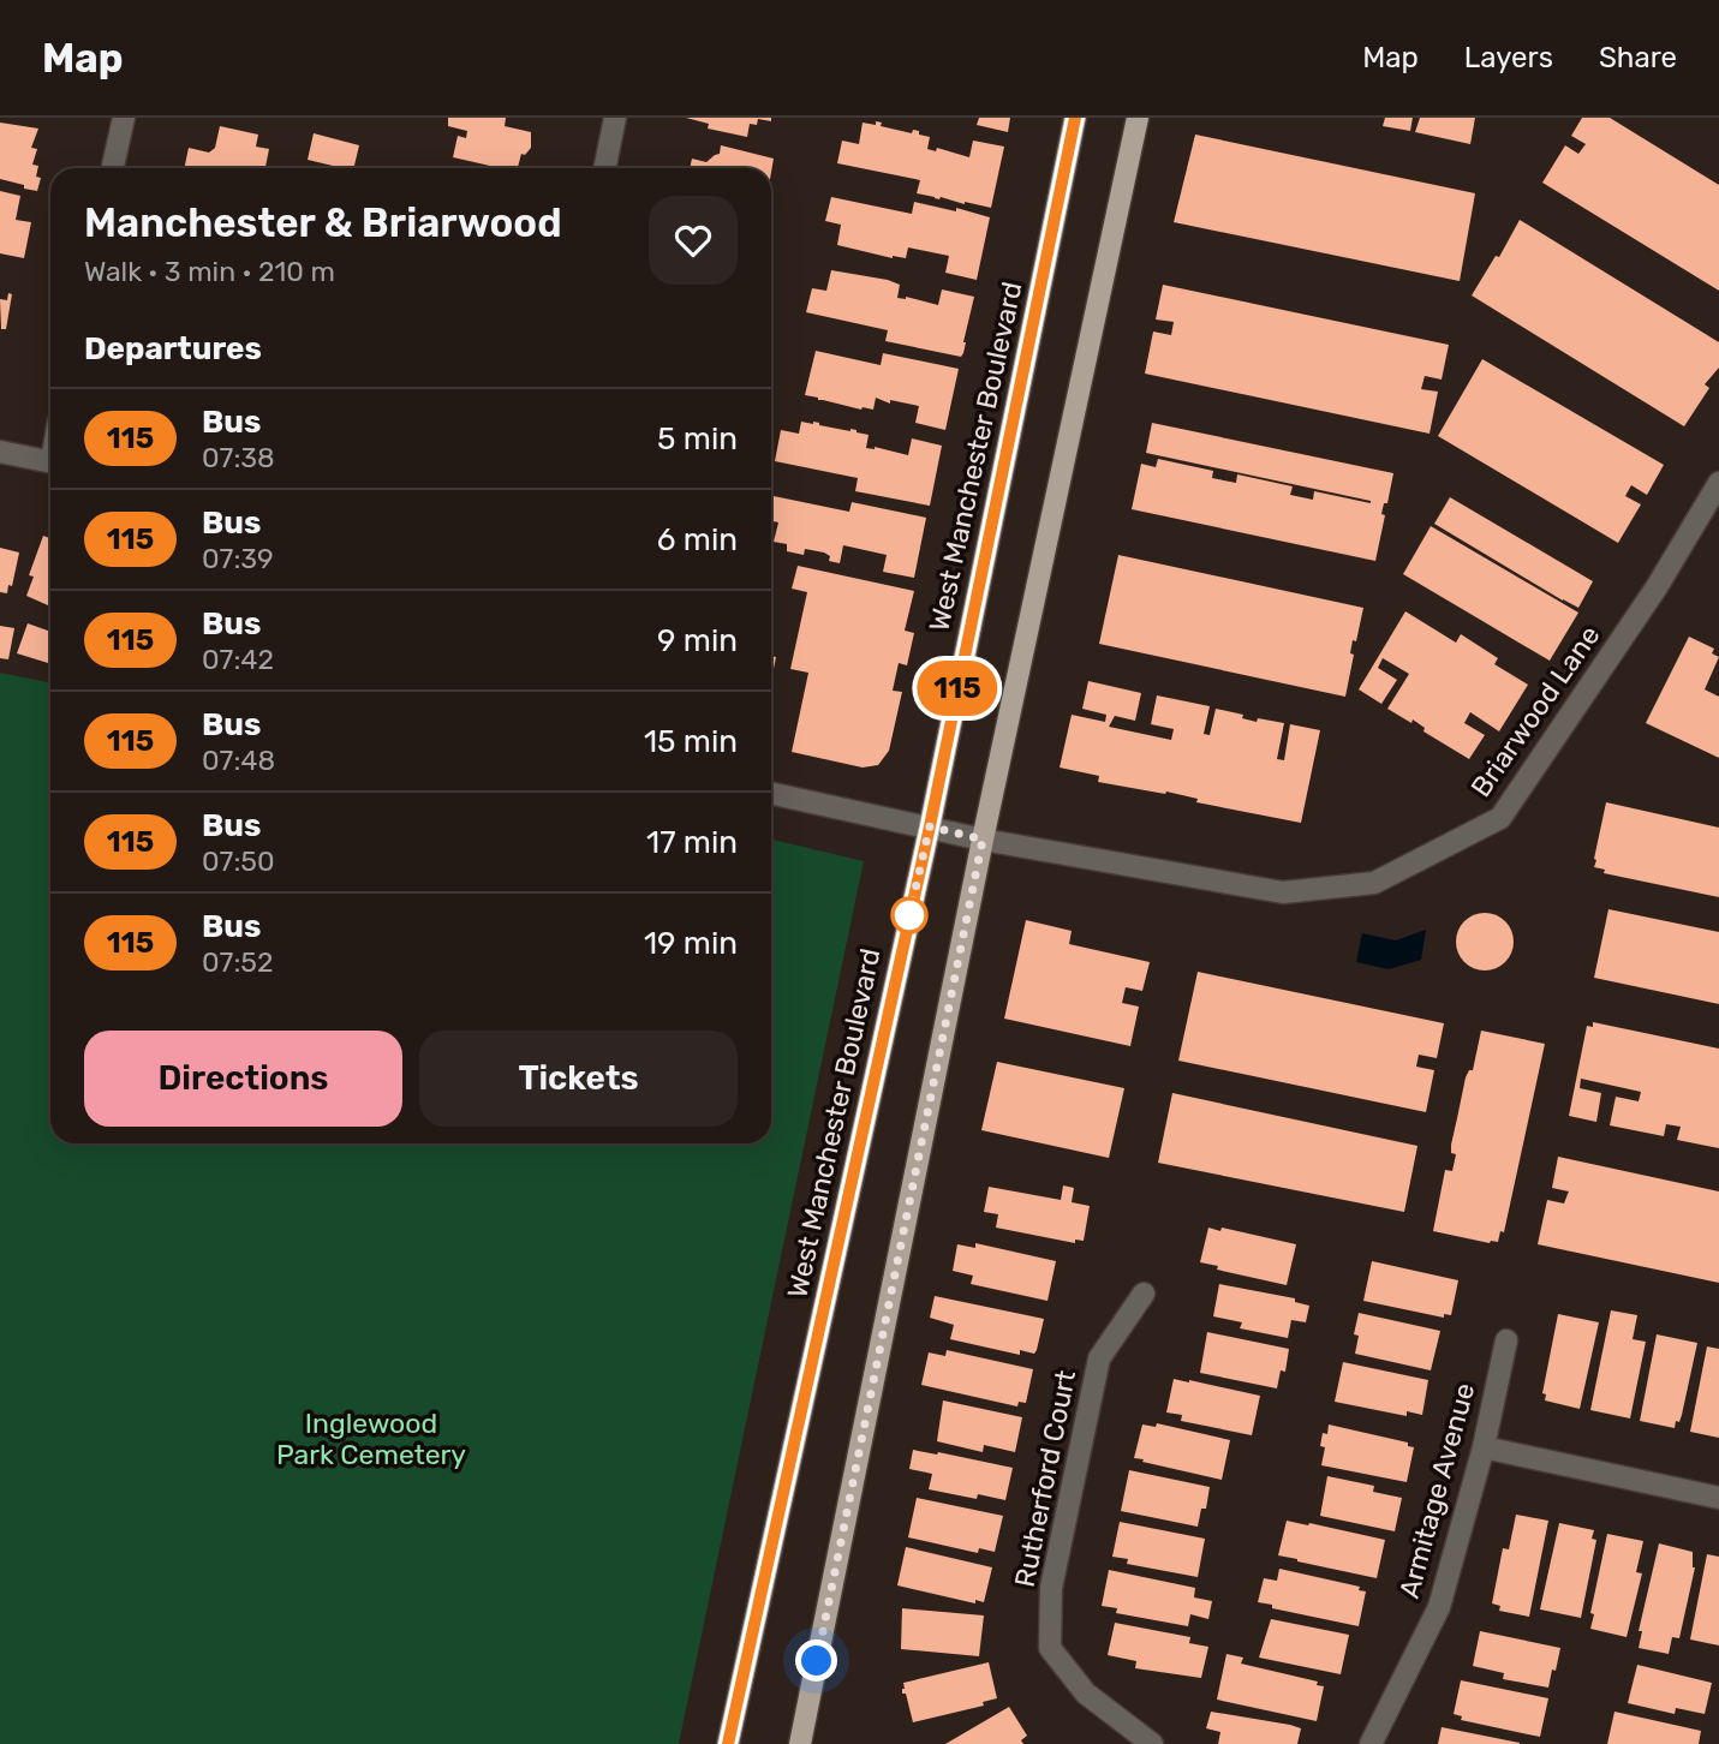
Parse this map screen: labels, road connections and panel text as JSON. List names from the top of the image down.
{
  "streets": {
    "main road": ["West Manchester Boulevard"],
    "street": ["Briarwood Lane", "Rutherford Court", "Armitage Avenue"]
  },
  "crossings": [
    ["West Manchester Boulevard", "Briarwood Lane"]
  ],
  "parks": ["Inglewood Park Cemetery"],
  "lines": ["bus line 115"],
  "page": {
    "header": "Map",
    "nav": ["Map", "Layers", "Share"],
    "on_map": "115",
    "heading": [
      ["Manchester & Briarwood", "Walk · 3 min · 210 m"],
      "Departures"
    ],
    "list": [
      {
        "mark": "115",
        "name": "Bus",
        "note": "07:38",
        "value": "5 min"
      },
      {
        "mark": "115",
        "name": "Bus",
        "note": "07:39",
        "value": "6 min"
      },
      {
        "mark": "115",
        "name": "Bus",
        "note": "07:42",
        "value": "9 min"
      },
      {
        "mark": "115",
        "name": "Bus",
        "note": "07:48",
        "value": "15 min"
      },
      {
        "mark": "115",
        "name": "Bus",
        "note": "07:50",
        "value": "17 min"
      },
      {
        "mark": "115",
        "name": "Bus",
        "note": "07:52",
        "value": "19 min"
      }
    ],
    "buttons": ["Directions", "Tickets"]
  }
}
